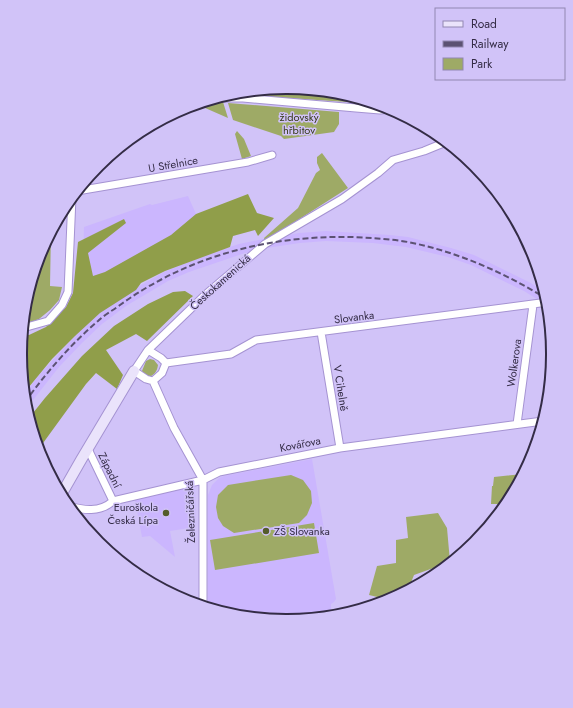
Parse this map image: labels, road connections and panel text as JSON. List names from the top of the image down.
{
  "streets": {
    "street": [
      "U Střelnice",
      "Českokamenická",
      "Slovanka",
      "Wolkerova",
      "V Cihelně",
      "Kovářova",
      "Západní",
      "Železničářská"
    ]
  },
  "crossings": [
    ["Českokamenická", "Západní"],
    ["Slovanka", "Wolkerova"],
    ["Slovanka", "V Cihelně"],
    ["Wolkerova", "Kovářova"],
    ["V Cihelně", "Kovářova"],
    ["Kovářova", "Západní"],
    ["Kovářova", "Železničářská"]
  ],
  "parks": ["židovský hřbitov"],
  "places": ["Euroškola Česká Lípa", "ZŠ Slovanka"],
  "legend": ["Road", "Railway", "Park"]
}
